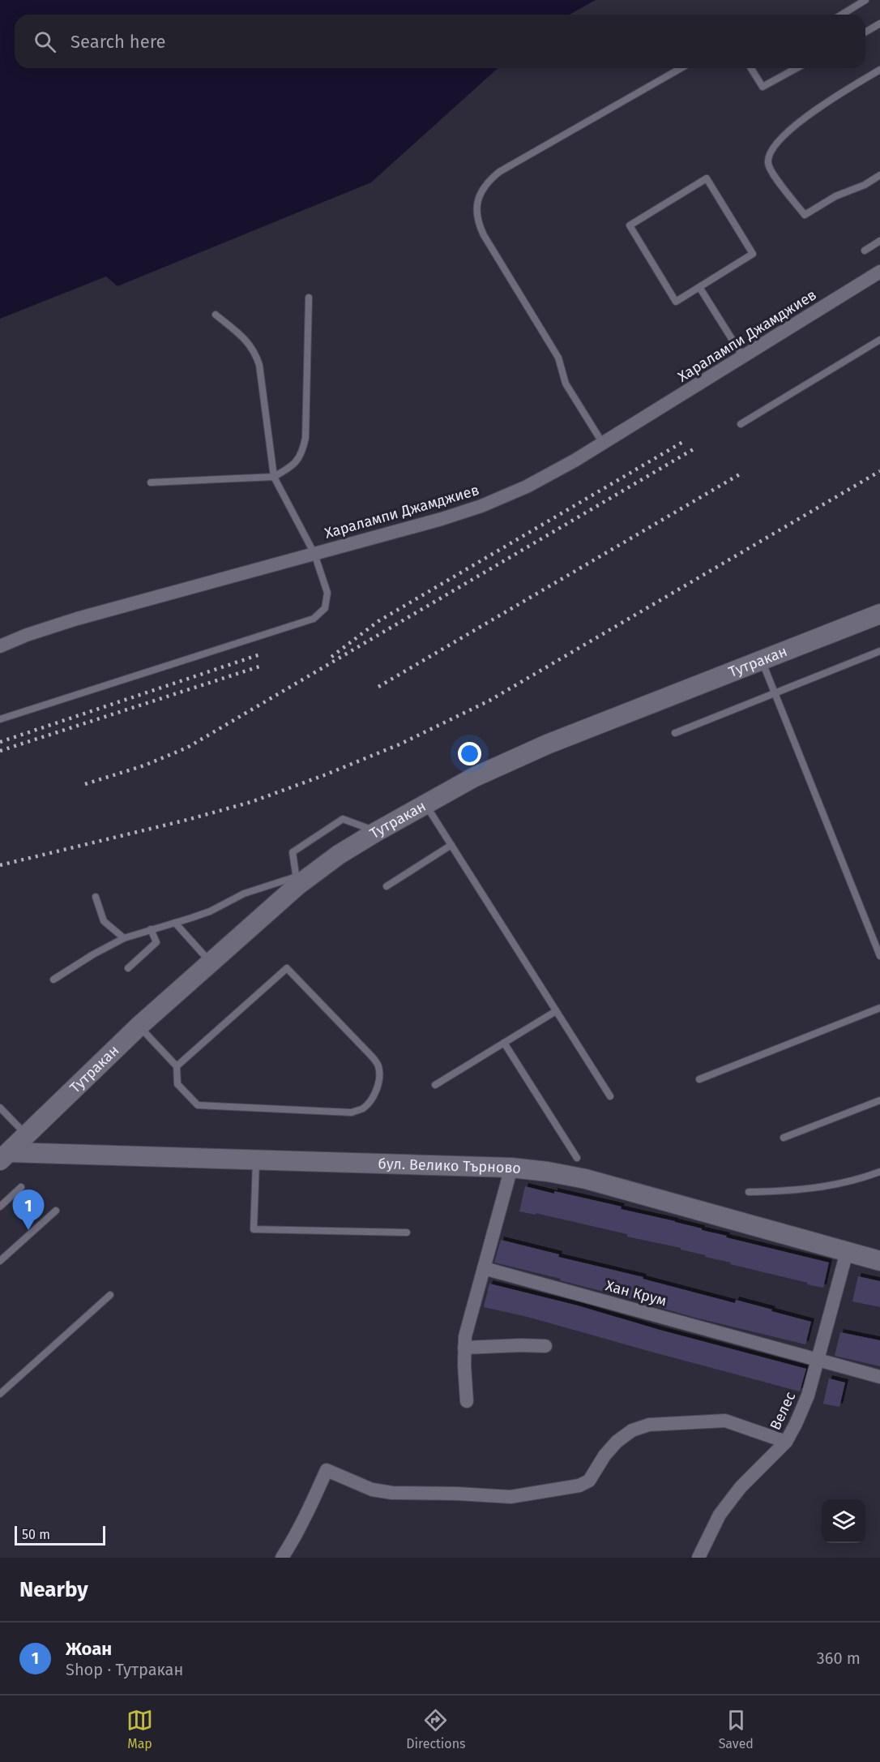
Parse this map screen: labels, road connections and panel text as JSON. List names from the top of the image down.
{
  "streets": {
    "street": [
      "Харалампи Джамджиев",
      "Тутракан",
      "бул. Велико Търново",
      "Хан Крум",
      "Велес"
    ]
  },
  "crossings": [
    ["Тутракан", "бул. Велико Търново"],
    ["бул. Велико Търново", "Велес"],
    ["Хан Крум", "Велес"]
  ],
  "scale_bar": "50 m",
  "page": {
    "search": "Search here",
    "pins": "1",
    "scale": "50 m",
    "heading": "Nearby",
    "list": [
      {
        "mark": "1",
        "name": "Жоан",
        "note": "Shop · Тутракан",
        "value": "360 m"
      }
    ],
    "nav": ["Map", "Directions", "Saved"]
  }
}
